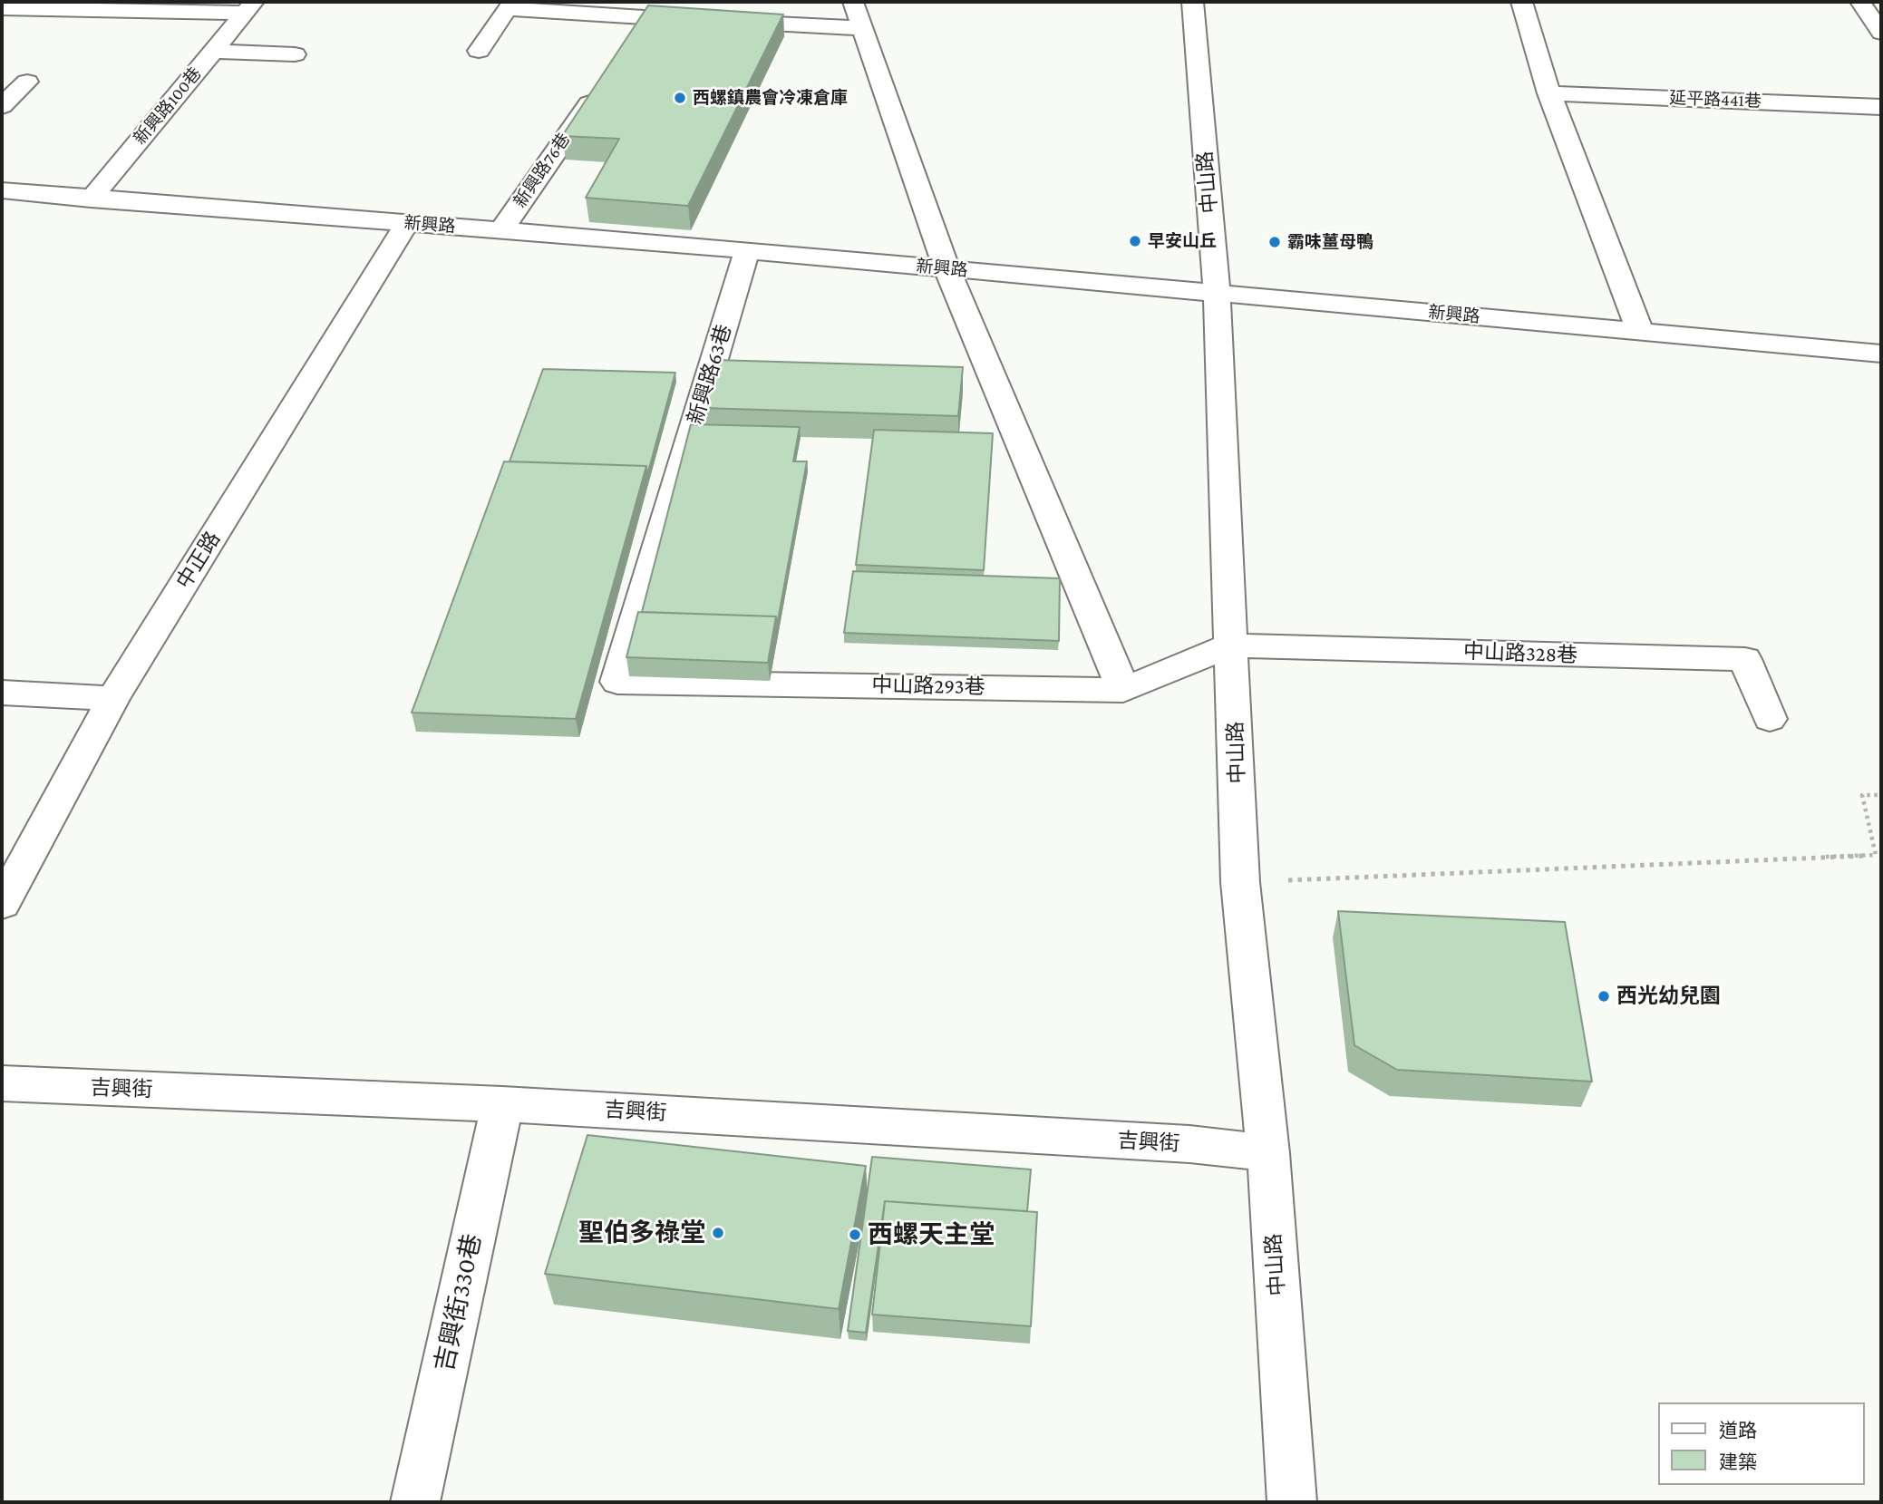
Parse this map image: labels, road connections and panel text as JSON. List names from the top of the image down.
{
  "streets": {
    "street": [
      "延平路441巷",
      "新興路100巷",
      "新興路76巷",
      "中山路",
      "新興路",
      "新興路63巷",
      "中正路",
      "中山路328巷",
      "中山路293巷",
      "吉興街",
      "吉興街330巷"
    ]
  },
  "crossings": [
    ["新興路100巷", "新興路"],
    ["新興路76巷", "新興路"],
    ["中山路", "新興路"],
    ["中山路", "中山路328巷"],
    ["中山路", "中山路293巷"],
    ["中山路", "吉興街"],
    ["新興路", "新興路63巷"],
    ["新興路", "中正路"],
    ["新興路63巷", "中山路293巷"],
    ["中山路328巷", "中山路293巷"],
    ["吉興街", "吉興街330巷"]
  ],
  "places": [
    "西螺鎮農會冷凍倉庫",
    "早安山丘",
    "霸味薑母鴨",
    "西光幼兒園",
    "聖伯多祿堂",
    "西螺天主堂"
  ],
  "legend": ["道路", "建築"]
}
